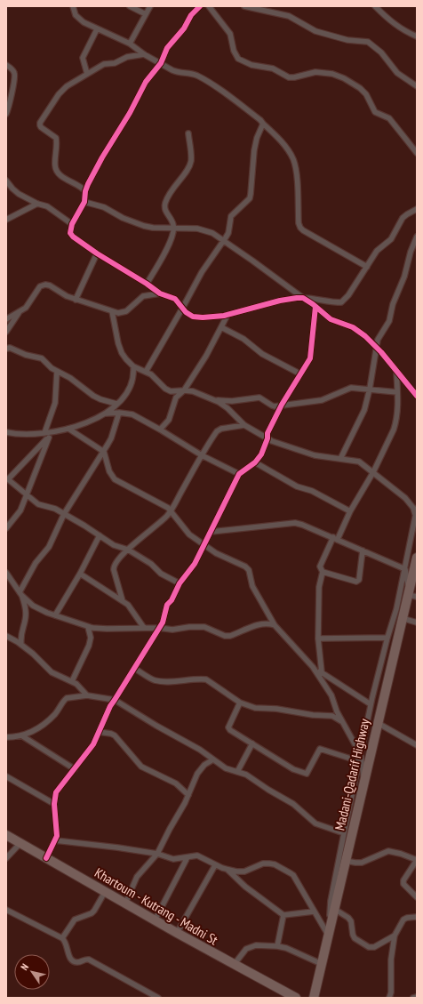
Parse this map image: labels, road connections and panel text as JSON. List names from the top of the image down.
{
  "streets": {
    "highway": ["Madani-Qadarif Highway", "Khartoum - Kutrang - Madni St"]
  },
  "north": "top left"
}
